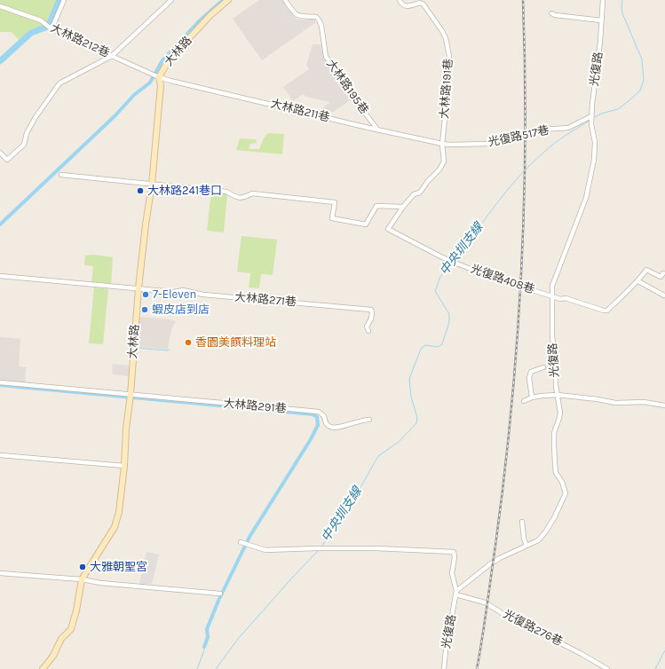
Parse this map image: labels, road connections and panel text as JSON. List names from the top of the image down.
{
  "streets": {
    "street": [
      "大林路212巷",
      "大林路",
      "光復路",
      "大林路195巷",
      "大林路191巷",
      "大林路211巷",
      "光復路517巷",
      "光復路408巷",
      "大林路271巷",
      "大林路291巷",
      "光復路276巷"
    ]
  },
  "crossings": [
    ["大林路212巷", "大林路"],
    ["大林路212巷", "大林路211巷"],
    ["大林路", "大林路211巷"],
    ["大林路", "大林路271巷"],
    ["大林路", "大林路291巷"],
    ["光復路", "光復路517巷"],
    ["光復路", "光復路408巷"],
    ["光復路", "光復路276巷"],
    ["大林路195巷", "大林路211巷"],
    ["大林路191巷", "大林路211巷"],
    ["大林路191巷", "光復路517巷"],
    ["大林路211巷", "光復路517巷"]
  ],
  "water": ["中央圳支線"],
  "places": [
    "大林路241巷口",
    "7-Eleven",
    "蝦皮店到店",
    "香園美饌料理站",
    "大雅朝聖宮"
  ]
}
